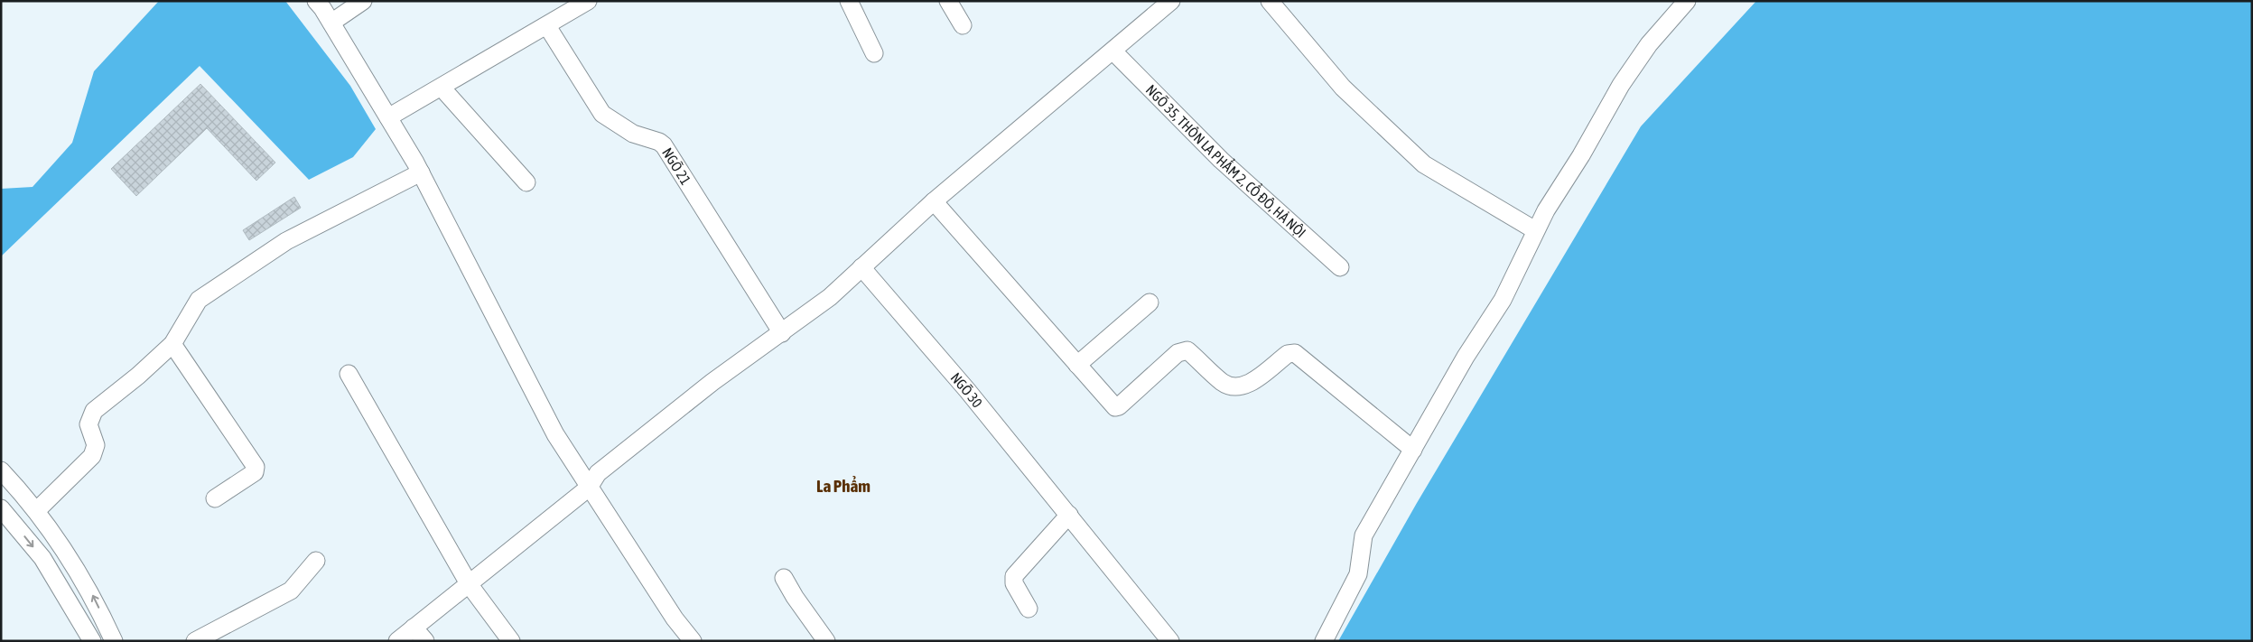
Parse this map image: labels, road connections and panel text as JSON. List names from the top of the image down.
{
  "streets": {
    "street": ["NGÕ 35, THÔN LA PHẨM 2, CỔ ĐÔ, HÀ NỘI", "NGÕ 21", "NGÕ 30"]
  },
  "districts": ["La Phẩm"]
}
